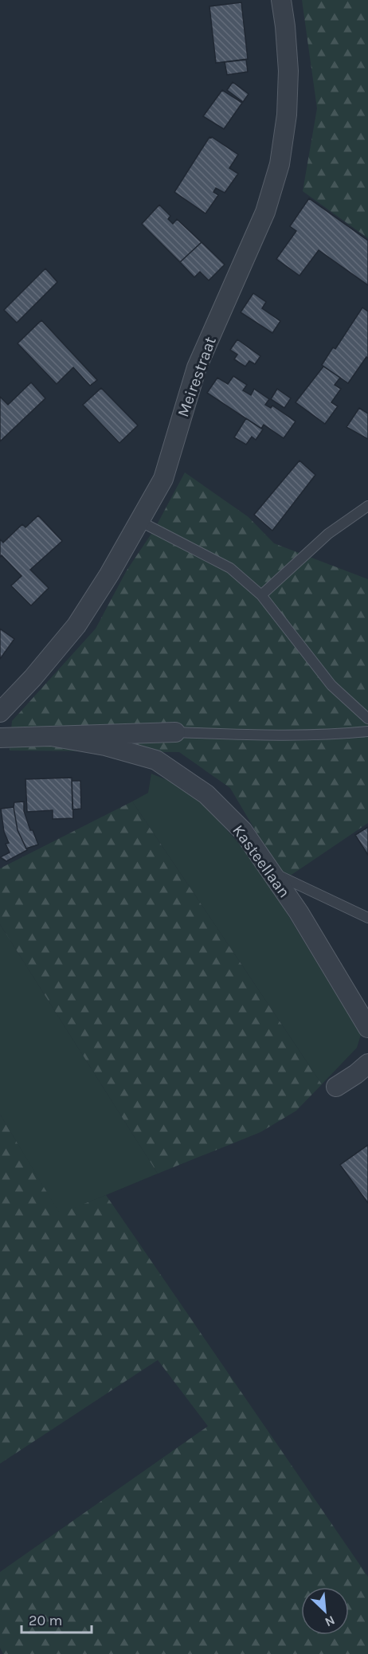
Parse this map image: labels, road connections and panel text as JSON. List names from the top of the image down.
{
  "streets": {
    "street": ["Meirestraat", "Kasteellaan"]
  },
  "scale_bar": "20 m",
  "north": "bottom right"
}
